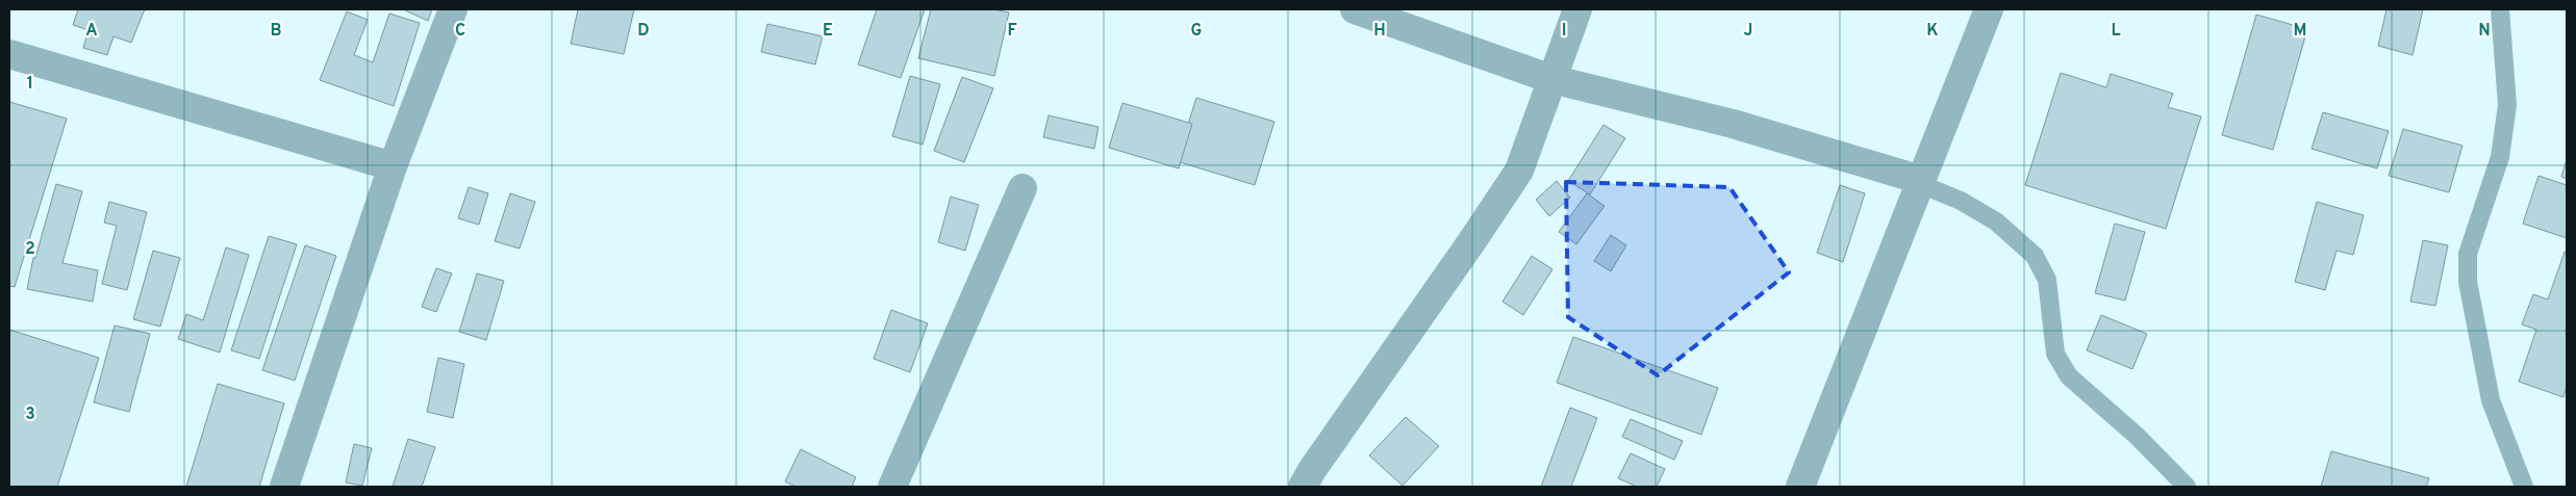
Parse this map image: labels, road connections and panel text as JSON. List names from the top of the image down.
{
  "grid": {
    "columns": [
      "A",
      "B",
      "C",
      "D",
      "E",
      "F",
      "G",
      "H",
      "I",
      "J",
      "K",
      "L",
      "M",
      "N"
    ],
    "rows": ["1", "2", "3"]
  }
}
